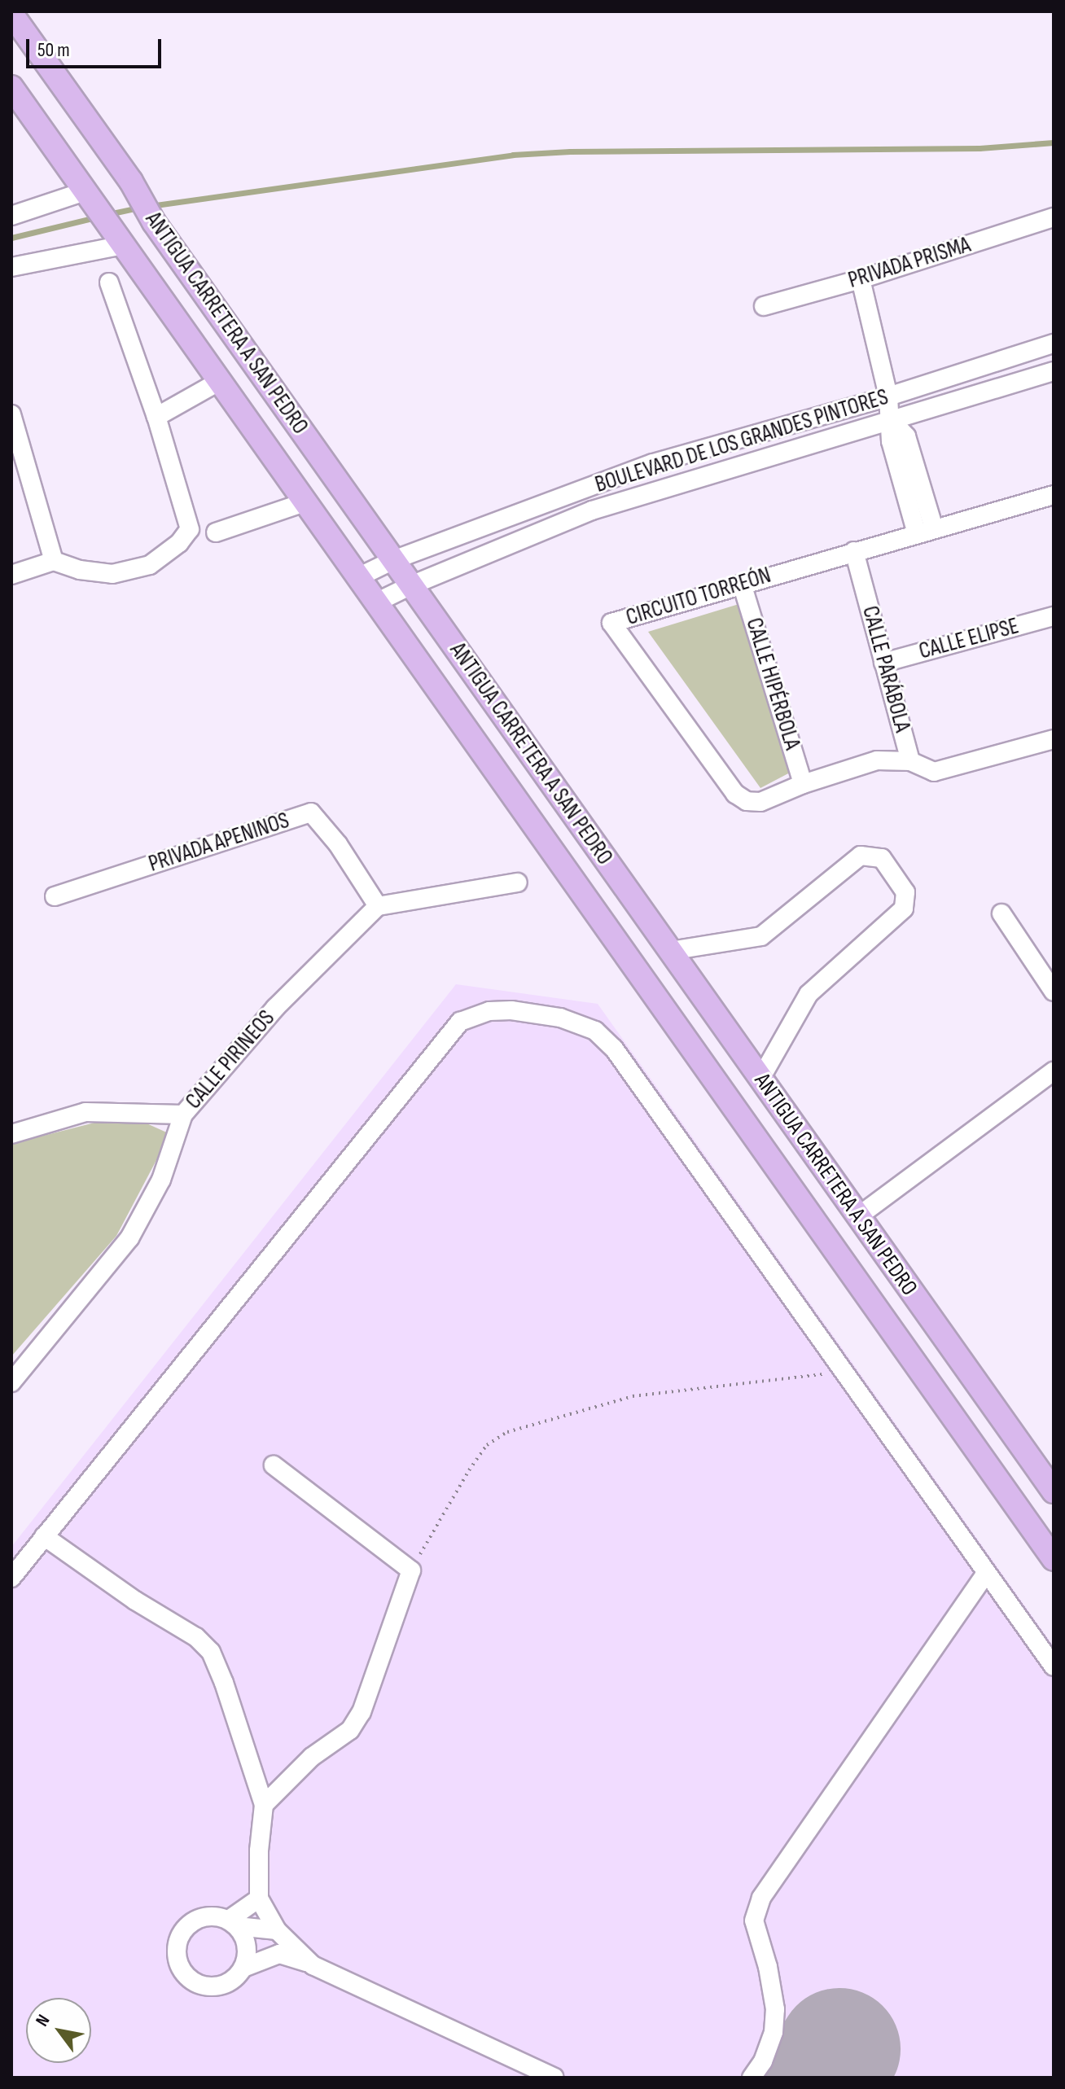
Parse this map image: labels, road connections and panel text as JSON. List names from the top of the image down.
{
  "streets": {
    "main road": ["ANTIGUA CARRETERA A SAN PEDRO"],
    "street": [
      "PRIVADA PRISMA",
      "BOULEVARD DE LOS GRANDES PINTORES",
      "CIRCUITO TORREÓN",
      "CALLE ELIPSE",
      "CALLE PARÁBOLA",
      "CALLE HIPÉRBOLA",
      "PRIVADA APENINOS",
      "CALLE PIRINEOS"
    ]
  },
  "crossings": [
    ["ANTIGUA CARRETERA A SAN PEDRO", "BOULEVARD DE LOS GRANDES PINTORES"],
    ["CIRCUITO TORREÓN", "CALLE PARÁBOLA"],
    ["CIRCUITO TORREÓN", "CALLE HIPÉRBOLA"],
    ["CALLE ELIPSE", "CALLE PARÁBOLA"],
    ["PRIVADA APENINOS", "CALLE PIRINEOS"]
  ],
  "scale_bar": "50 m",
  "north": "top left"
}
